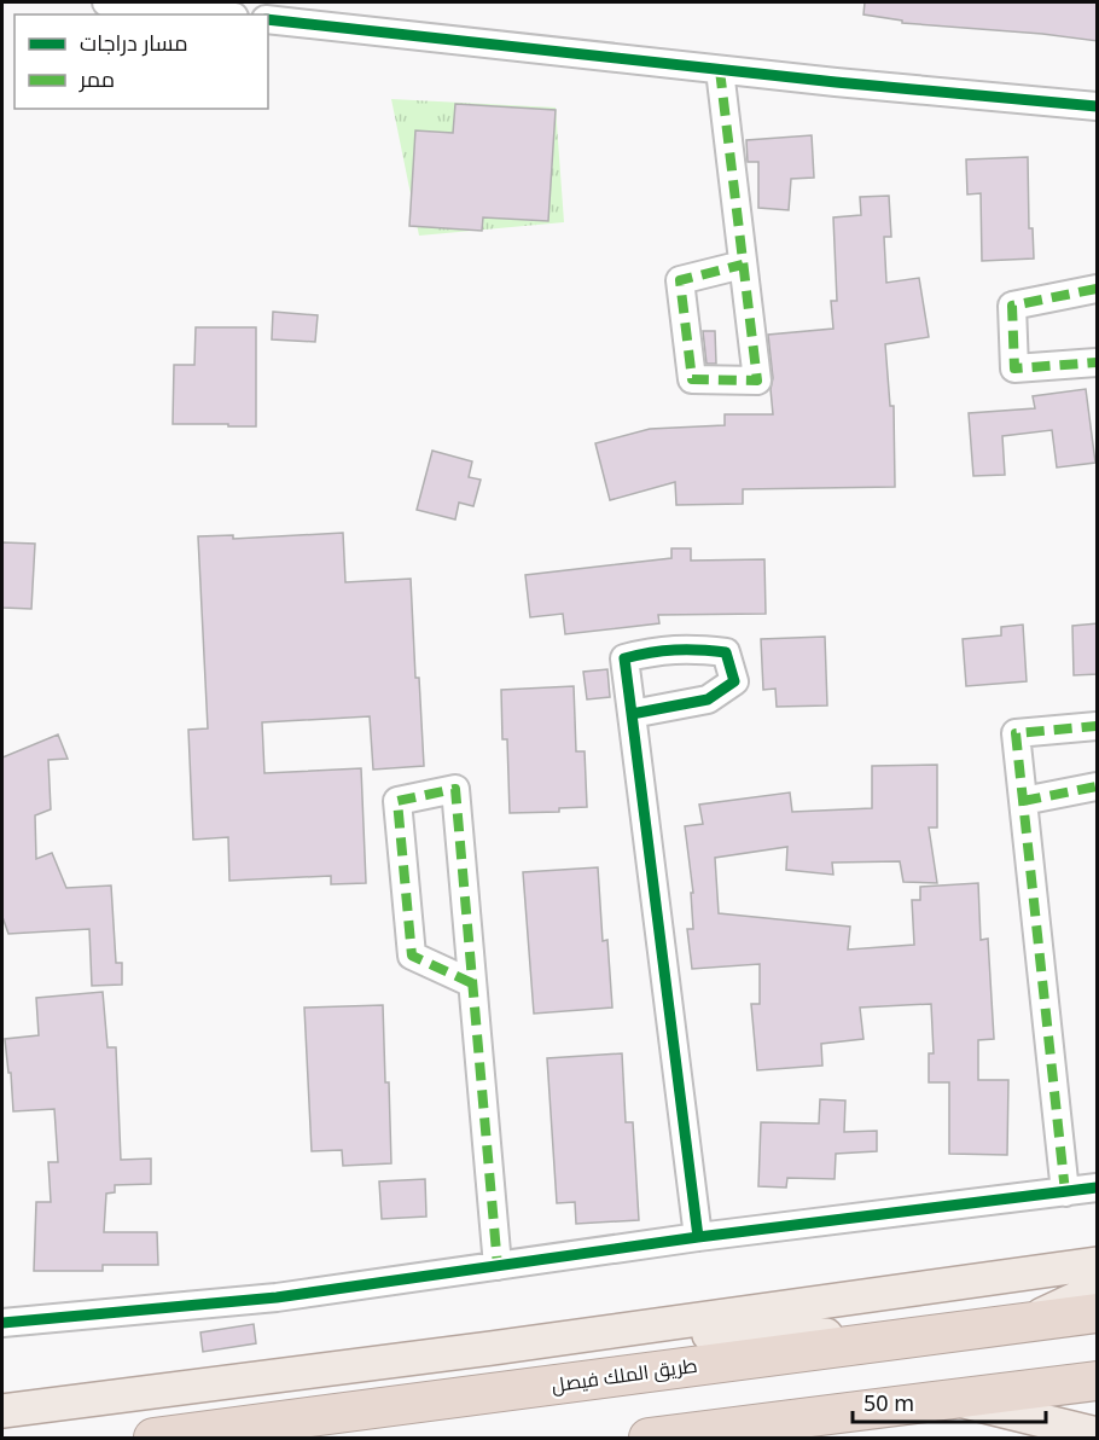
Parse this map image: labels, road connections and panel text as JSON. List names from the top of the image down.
{
  "streets": {
    "highway": ["طريق الملك فيصل"]
  },
  "legend": ["مسار دراجات", "ممر"],
  "scale_bar": "50 m"
}
